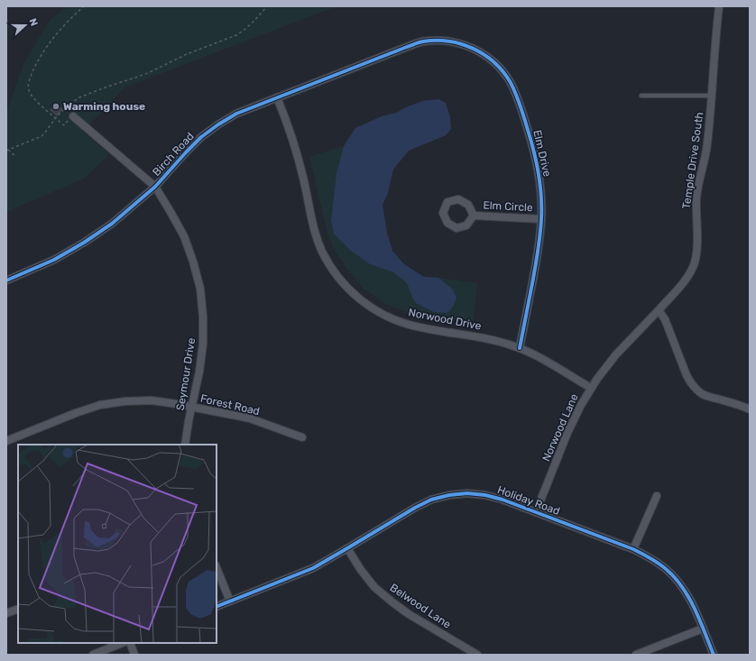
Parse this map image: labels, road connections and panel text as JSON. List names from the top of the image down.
{
  "streets": {
    "street": [
      "Elm Drive",
      "Birch Road",
      "Temple Drive South",
      "Elm Circle",
      "Norwood Drive",
      "Seymour Drive",
      "Forest Road",
      "Norwood Lane",
      "Holiday Road",
      "Belwood Lane"
    ]
  },
  "crossings": [
    ["Elm Drive", "Birch Road"],
    ["Elm Drive", "Elm Circle"],
    ["Elm Drive", "Norwood Drive"],
    ["Birch Road", "Norwood Drive"],
    ["Birch Road", "Seymour Drive"],
    ["Temple Drive South", "Norwood Lane"],
    ["Norwood Drive", "Norwood Lane"],
    ["Seymour Drive", "Forest Road"],
    ["Norwood Lane", "Holiday Road"],
    ["Holiday Road", "Belwood Lane"]
  ],
  "places": ["Warming house"],
  "north": "right"
}
